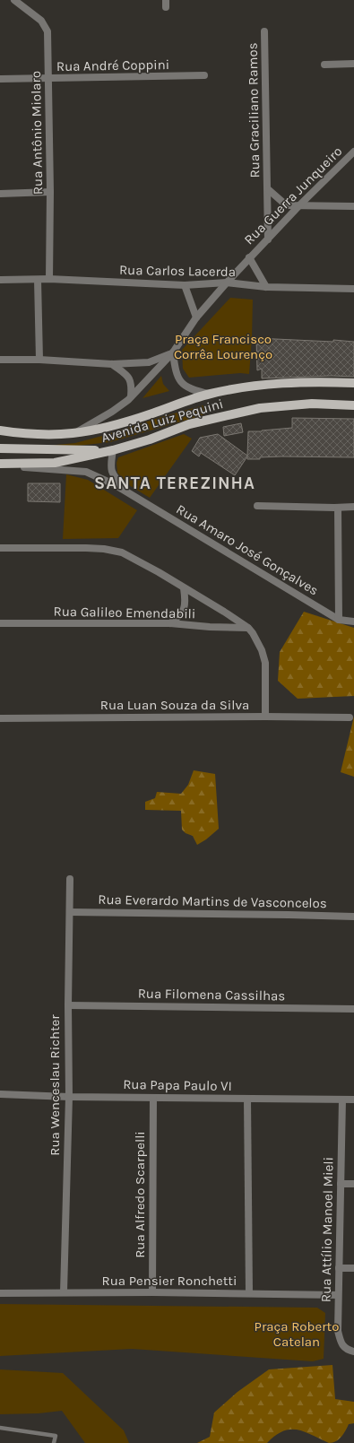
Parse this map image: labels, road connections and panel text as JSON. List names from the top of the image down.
{
  "streets": {
    "main road": ["Avenida Luiz Pequini"],
    "street": [
      "Rua André Coppini",
      "Rua Graciliano Ramos",
      "Rua Antônio Miolaro",
      "Rua Guerra Junqueiro",
      "Rua Carlos Lacerda",
      "Rua Amaro José Gonçalves",
      "Rua Galileo Emendabili",
      "Rua Luan Souza da Silva",
      "Rua Everardo Martins de Vasconcelos",
      "Rua Filomena Cassilhas",
      "Rua Wenceslau Richter",
      "Rua Papa Paulo VI",
      "Rua Alfredo Scarpelli",
      "Rua Attílio Manoel Mieli",
      "Rua Pensier Ronchetti"
    ]
  },
  "crossings": [
    ["Rua André Coppini", "Rua Antônio Miolaro"],
    ["Rua Graciliano Ramos", "Rua Guerra Junqueiro"],
    ["Rua Antônio Miolaro", "Rua Carlos Lacerda"],
    ["Rua Guerra Junqueiro", "Rua Carlos Lacerda"],
    ["Rua Guerra Junqueiro", "Avenida Luiz Pequini"],
    ["Avenida Luiz Pequini", "Rua Amaro José Gonçalves"],
    ["Rua Everardo Martins de Vasconcelos", "Rua Wenceslau Richter"],
    ["Rua Filomena Cassilhas", "Rua Wenceslau Richter"],
    ["Rua Wenceslau Richter", "Rua Papa Paulo VI"],
    ["Rua Wenceslau Richter", "Rua Pensier Ronchetti"],
    ["Rua Papa Paulo VI", "Rua Alfredo Scarpelli"],
    ["Rua Papa Paulo VI", "Rua Attílio Manoel Mieli"],
    ["Rua Alfredo Scarpelli", "Rua Pensier Ronchetti"],
    ["Rua Attílio Manoel Mieli", "Rua Pensier Ronchetti"]
  ],
  "districts": ["SANTA TEREZINHA"],
  "parks": ["Praça Francisco Corrêa Lourenço", "Praça Roberto Catelan"]
}
